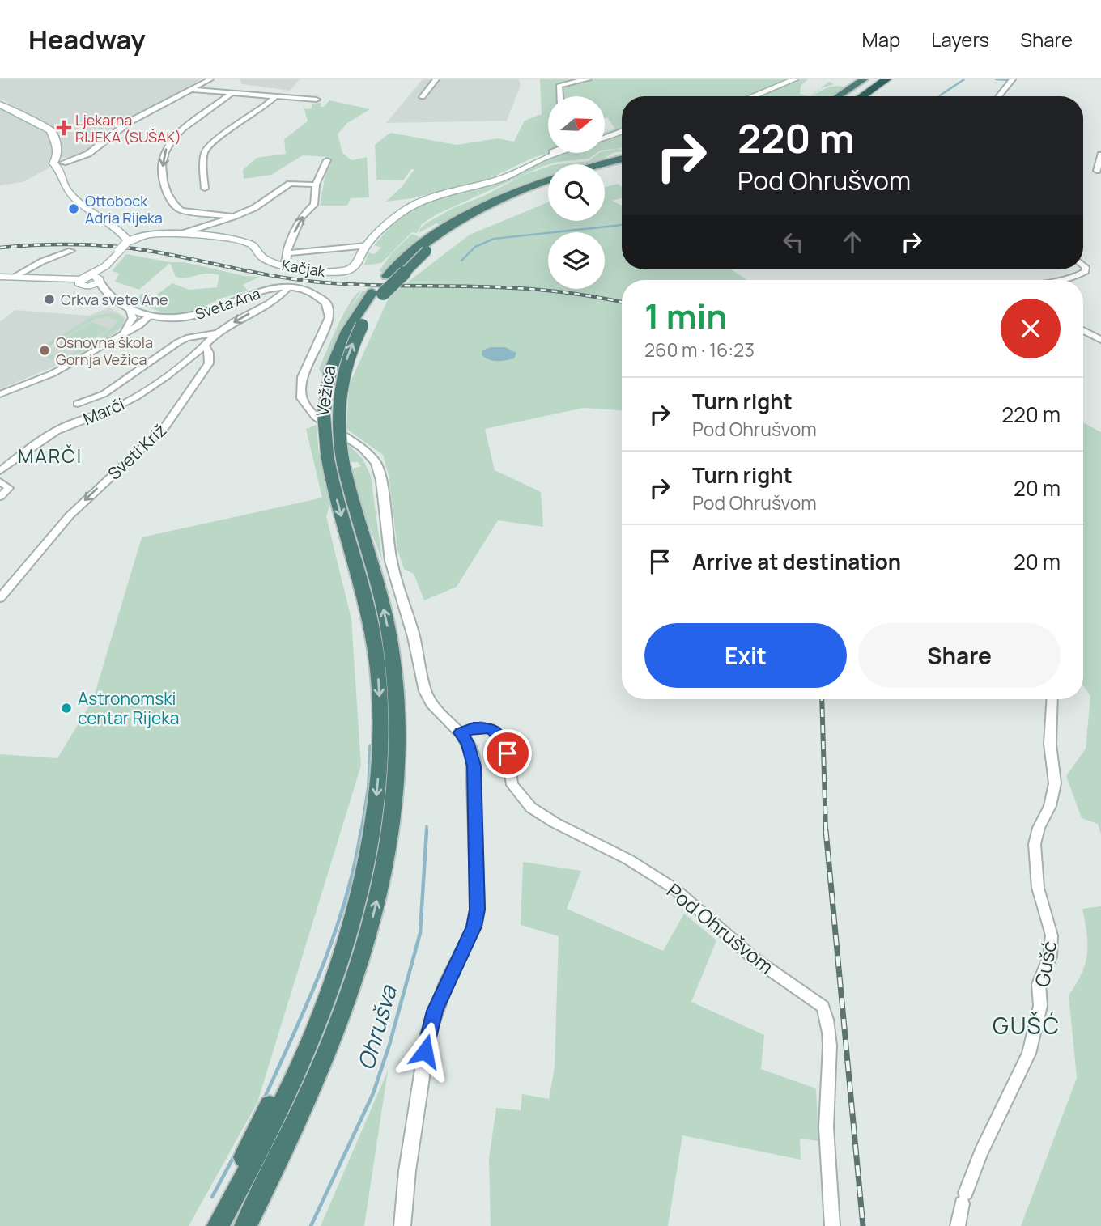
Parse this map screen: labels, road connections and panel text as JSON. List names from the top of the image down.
{
  "streets": {
    "highway": ["Vežica"],
    "main road": ["Kačjak"],
    "street": [
      "Sveta Ana",
      "Marči",
      "Sveti Križ",
      "Pod Ohrušvom",
      "Gušć"
    ]
  },
  "crossings": [
    ["Sveta Ana", "Pod Ohrušvom"],
    ["Marči", "Sveti Križ"]
  ],
  "one_way": ["Sveti Križ"],
  "districts": ["MARČI", "GUŠĆ"],
  "water": ["Ohrušva"],
  "places": {
    "health": ["Ljekarna RIJEKA (SUŠAK)"],
    "other": [
      "Ottobock Adria Rijeka",
      "Crkva svete Ane",
      "Osnovna škola Gornja Vežica",
      "Astronomski centar Rijeka"
    ]
  },
  "north": "right",
  "page": {
    "header": "Headway",
    "nav": ["Map", "Layers", "Share"],
    "turn": ["220 m", "Pod Ohrušvom"],
    "heading": ["1 min", "260 m · 16:23"],
    "list": [
      {
        "name": "Turn right",
        "note": "Pod Ohrušvom",
        "value": "220 m"
      },
      {
        "name": "Turn right",
        "note": "Pod Ohrušvom",
        "value": "20 m"
      },
      {
        "name": "Arrive at destination",
        "value": "20 m"
      }
    ],
    "buttons": ["Exit", "Share"]
  }
}
